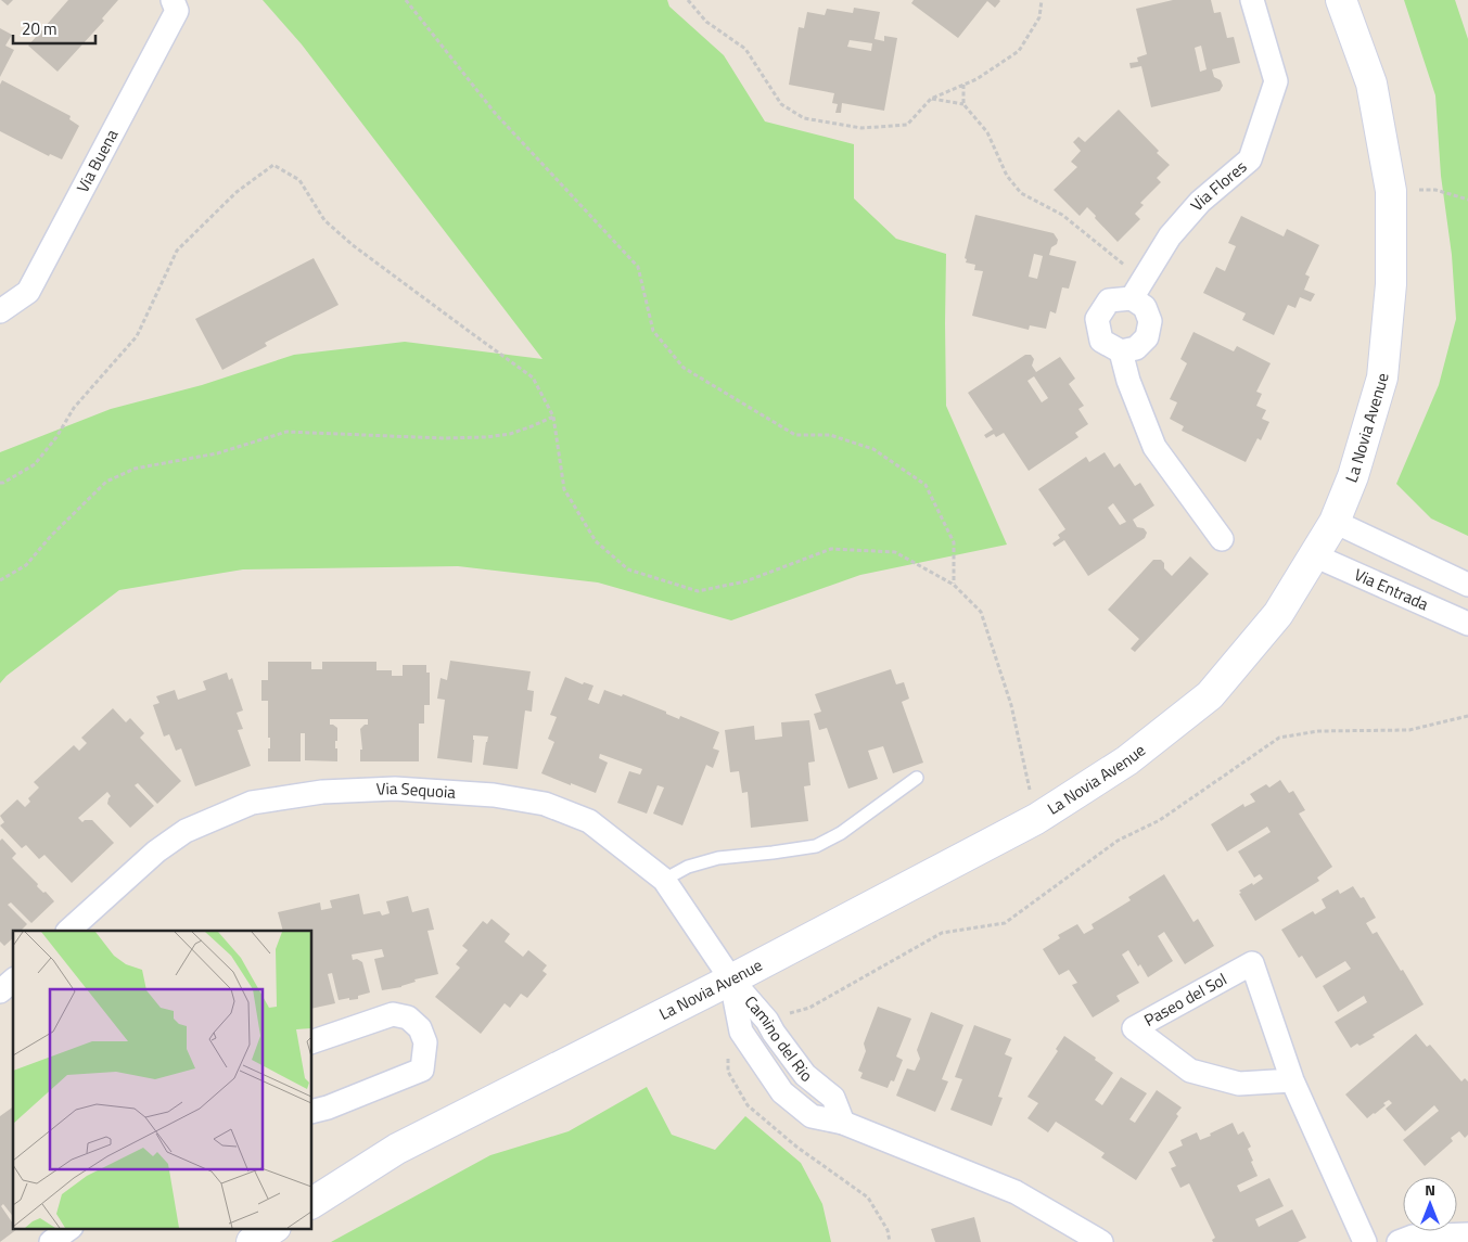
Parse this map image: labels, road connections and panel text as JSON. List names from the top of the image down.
{
  "streets": {
    "main road": ["La Novia Avenue"],
    "street": [
      "Via Buena",
      "Via Flores",
      "Via Entrada",
      "Via Sequoia",
      "Paseo del Sol",
      "Camino del Rio"
    ]
  },
  "crossings": [
    ["La Novia Avenue", "Via Entrada"],
    ["La Novia Avenue", "Via Sequoia"],
    ["La Novia Avenue", "Camino del Rio"],
    ["Via Sequoia", "Camino del Rio"]
  ],
  "scale_bar": "20 m",
  "north": "top"
}
